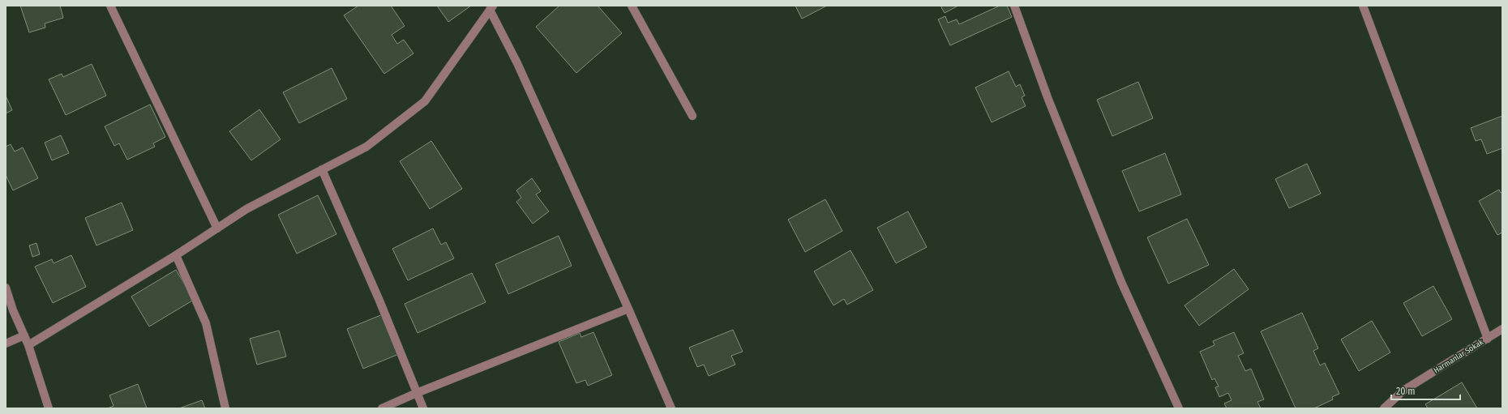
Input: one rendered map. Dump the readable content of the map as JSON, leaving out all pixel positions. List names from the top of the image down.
{
  "streets": {
    "street": ["Harmanlar Sokak"]
  },
  "scale_bar": "20 m"
}
